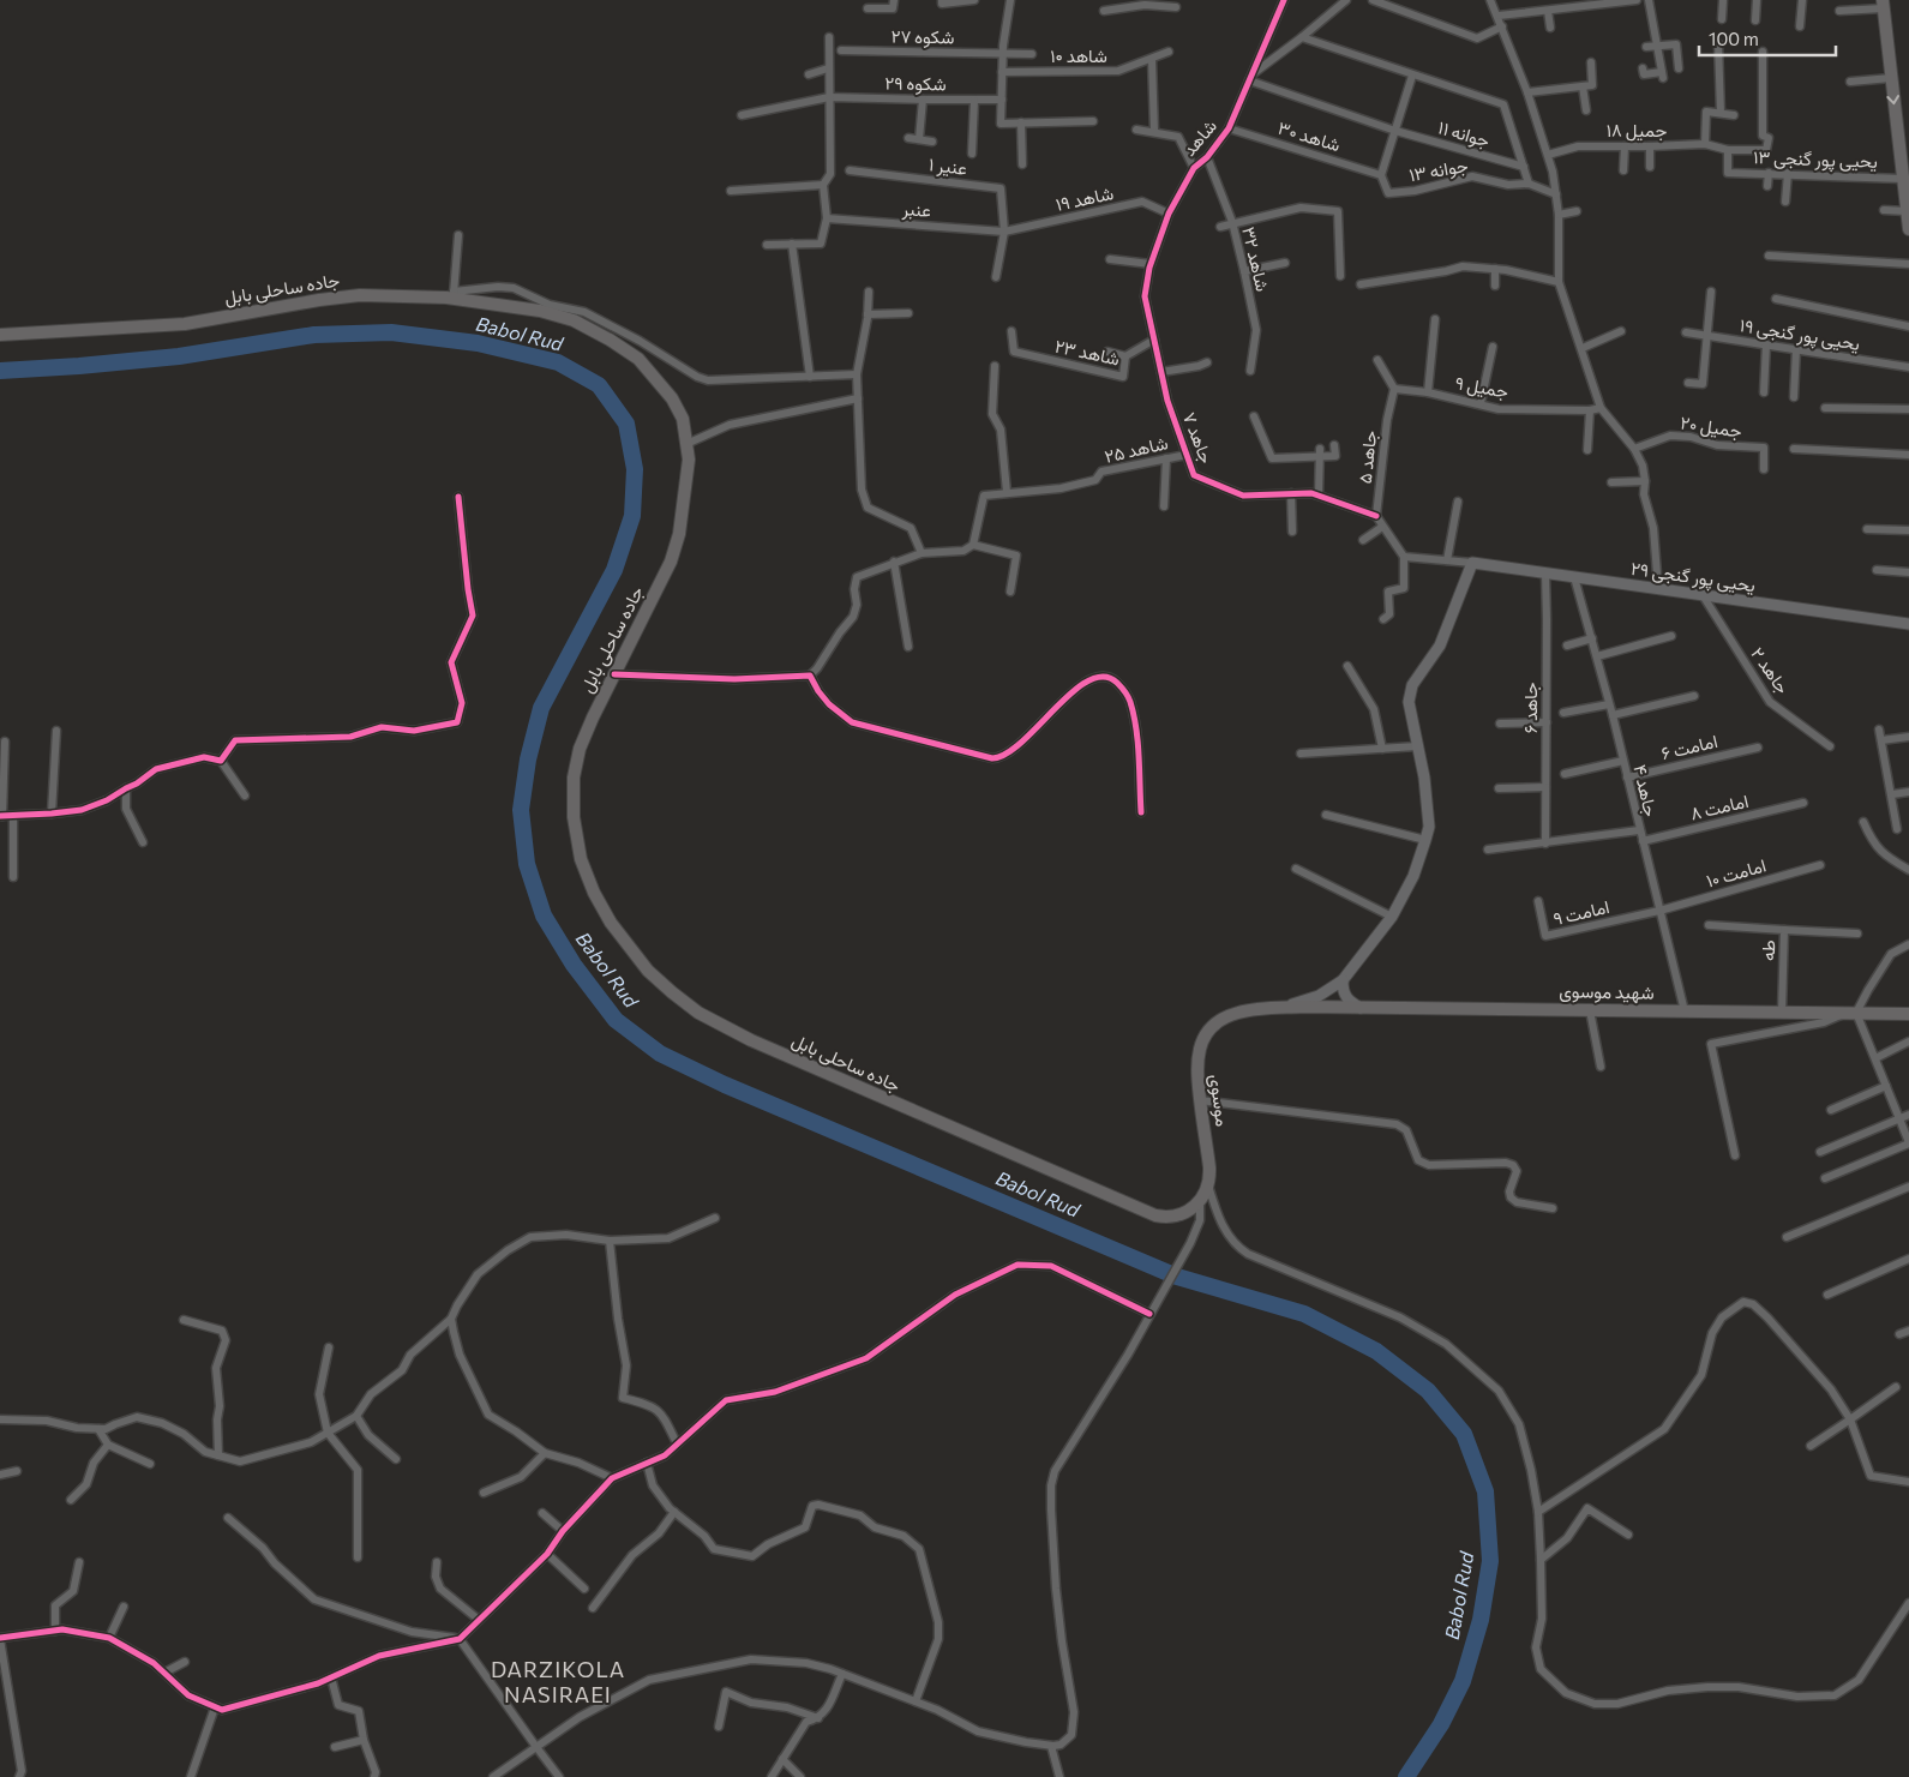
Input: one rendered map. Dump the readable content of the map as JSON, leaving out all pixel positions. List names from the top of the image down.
{
  "streets": {
    "main road": [
      "جاده ساحلی بابل",
      "یحیی پور گنجی ۲۹",
      "شهید موسوی",
      "موسوی"
    ],
    "street": [
      "شکوه ۲۷",
      "شاهد ۱۰",
      "شکوه ۲۹",
      "جمیل ۱۸",
      "جوانه ۱۱",
      "شاهد ۳۰",
      "شاهد",
      "یحیی پور گنجی ۱۳",
      "عنیر ۱",
      "جوانه ۱۳",
      "شاهد ۱۹",
      "عنبر",
      "شاهد ۳۲",
      "یحیی پور گنجی ۱۹",
      "شاهد ۲۳",
      "جمیل ۹",
      "جمیل ۲۰",
      "جاهد ۷",
      "شاهد ۲۵",
      "جاهد ۵",
      "جاهد ۲",
      "جاهد ۶",
      "امامت ۶",
      "جاهد ۴",
      "امامت ۸",
      "امامت ۱۰",
      "امامت ۹",
      "طه"
    ]
  },
  "crossings": [
    ["جمیل ۱۸", "یحیی پور گنجی ۱۳"],
    ["جوانه ۱۱", "شاهد"],
    ["شاهد ۳۰", "شاهد"],
    ["شاهد ۳۰", "جوانه ۱۳"],
    ["شاهد", "شاهد ۱۹"],
    ["شاهد", "شاهد ۳۲"],
    ["شاهد", "جاهد ۷"],
    ["عنیر ۱", "شاهد ۱۹"],
    ["عنیر ۱", "عنبر"],
    ["شاهد ۱۹", "عنبر"],
    ["جاده ساحلی بابل", "موسوی"],
    ["شاهد ۲۳", "جاهد ۷"],
    ["جمیل ۹", "جاهد ۵"],
    ["جاهد ۷", "شاهد ۲۵"],
    ["جاهد ۷", "جاهد ۵"],
    ["یحیی پور گنجی ۲۹", "جاهد ۲"],
    ["یحیی پور گنجی ۲۹", "جاهد ۶"],
    ["یحیی پور گنجی ۲۹", "جاهد ۴"],
    ["امامت ۶", "جاهد ۴"],
    ["جاهد ۴", "امامت ۸"],
    ["جاهد ۴", "امامت ۱۰"],
    ["جاهد ۴", "امامت ۹"],
    ["جاهد ۴", "شهید موسوی"],
    ["امامت ۱۰", "امامت ۹"],
    ["طه", "شهید موسوی"],
    ["شهید موسوی", "موسوی"]
  ],
  "districts": ["DARZIKOLA NASIRAEI"],
  "water": ["Babol Rud"],
  "scale_bar": "100 m"
}
